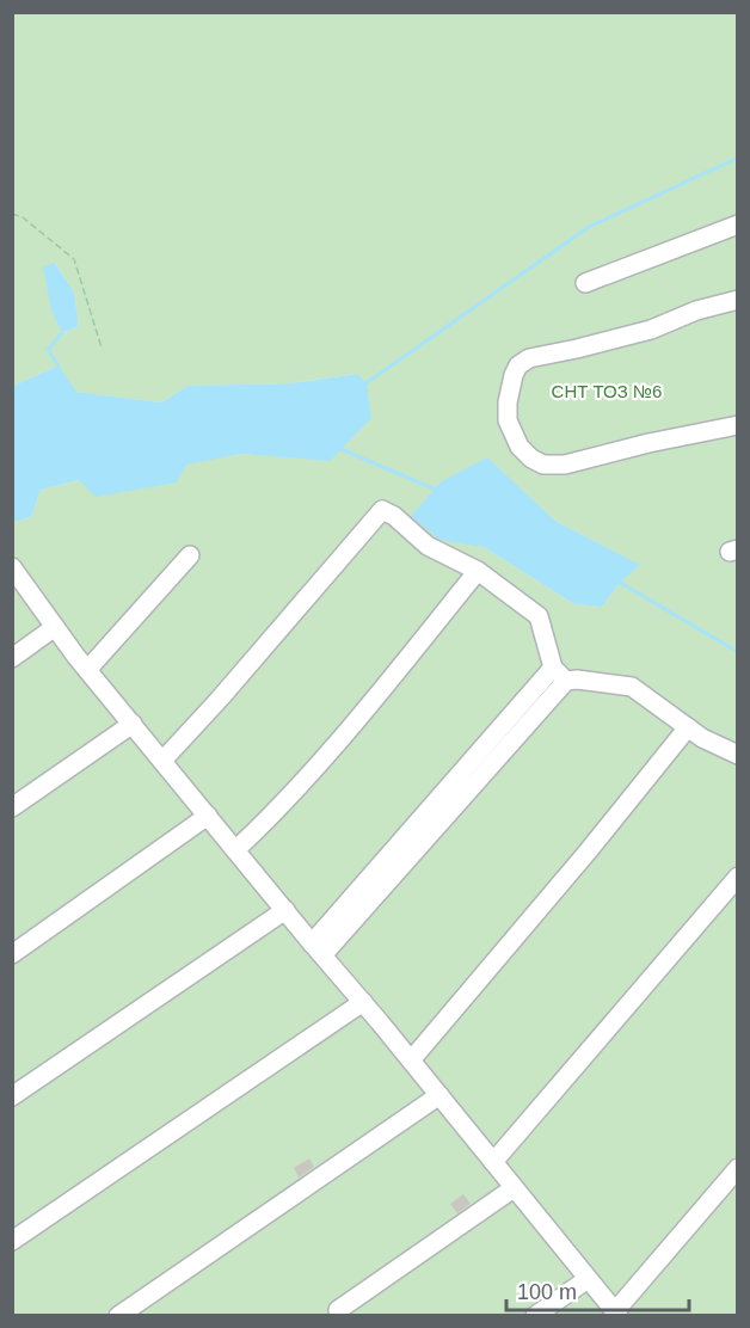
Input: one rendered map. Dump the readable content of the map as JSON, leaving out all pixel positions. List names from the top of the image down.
{
  "parks": ["СНТ ТОЗ №6"],
  "scale_bar": "100 m"
}
